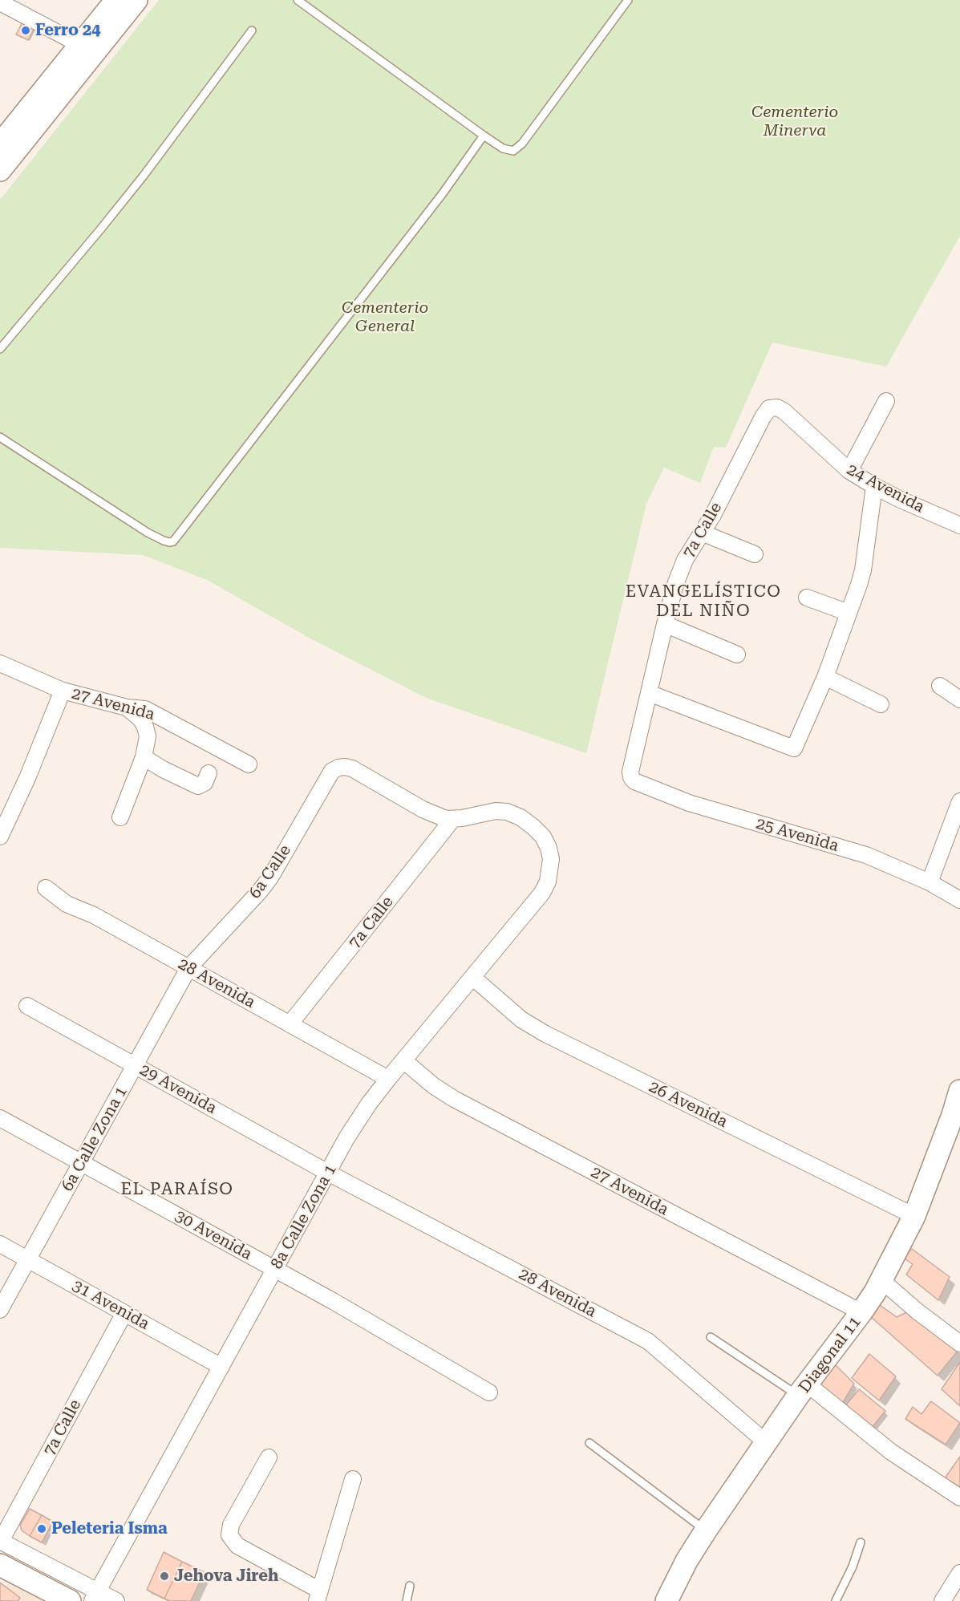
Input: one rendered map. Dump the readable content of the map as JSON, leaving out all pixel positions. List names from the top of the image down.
{
  "streets": {
    "street": [
      "24 Avenida",
      "7a Calle",
      "27 Avenida",
      "25 Avenida",
      "6a Calle",
      "28 Avenida",
      "29 Avenida",
      "26 Avenida",
      "6a Calle Zona 1",
      "8a Calle Zona 1",
      "30 Avenida",
      "31 Avenida",
      "Diagonal 11"
    ]
  },
  "crossings": [
    ["24 Avenida", "7a Calle"],
    ["7a Calle", "25 Avenida"],
    ["7a Calle", "6a Calle"],
    ["7a Calle", "28 Avenida"],
    ["7a Calle", "8a Calle Zona 1"],
    ["7a Calle", "31 Avenida"],
    ["27 Avenida", "8a Calle Zona 1"],
    ["27 Avenida", "Diagonal 11"],
    ["6a Calle", "28 Avenida"],
    ["6a Calle", "6a Calle Zona 1"],
    ["6a Calle", "8a Calle Zona 1"],
    ["28 Avenida", "29 Avenida"],
    ["28 Avenida", "6a Calle Zona 1"],
    ["28 Avenida", "8a Calle Zona 1"],
    ["28 Avenida", "Diagonal 11"],
    ["29 Avenida", "6a Calle Zona 1"],
    ["29 Avenida", "8a Calle Zona 1"],
    ["26 Avenida", "8a Calle Zona 1"],
    ["26 Avenida", "Diagonal 11"],
    ["6a Calle Zona 1", "30 Avenida"],
    ["6a Calle Zona 1", "31 Avenida"],
    ["8a Calle Zona 1", "30 Avenida"],
    ["8a Calle Zona 1", "31 Avenida"]
  ],
  "districts": ["EVANGELÍSTICO DEL NIÑO", "EL PARAÍSO"],
  "parks": ["Cementerio Minerva", "Cementerio General"],
  "places": ["Ferro 24", "Peleteria Isma", "Jehova Jireh"]
}
